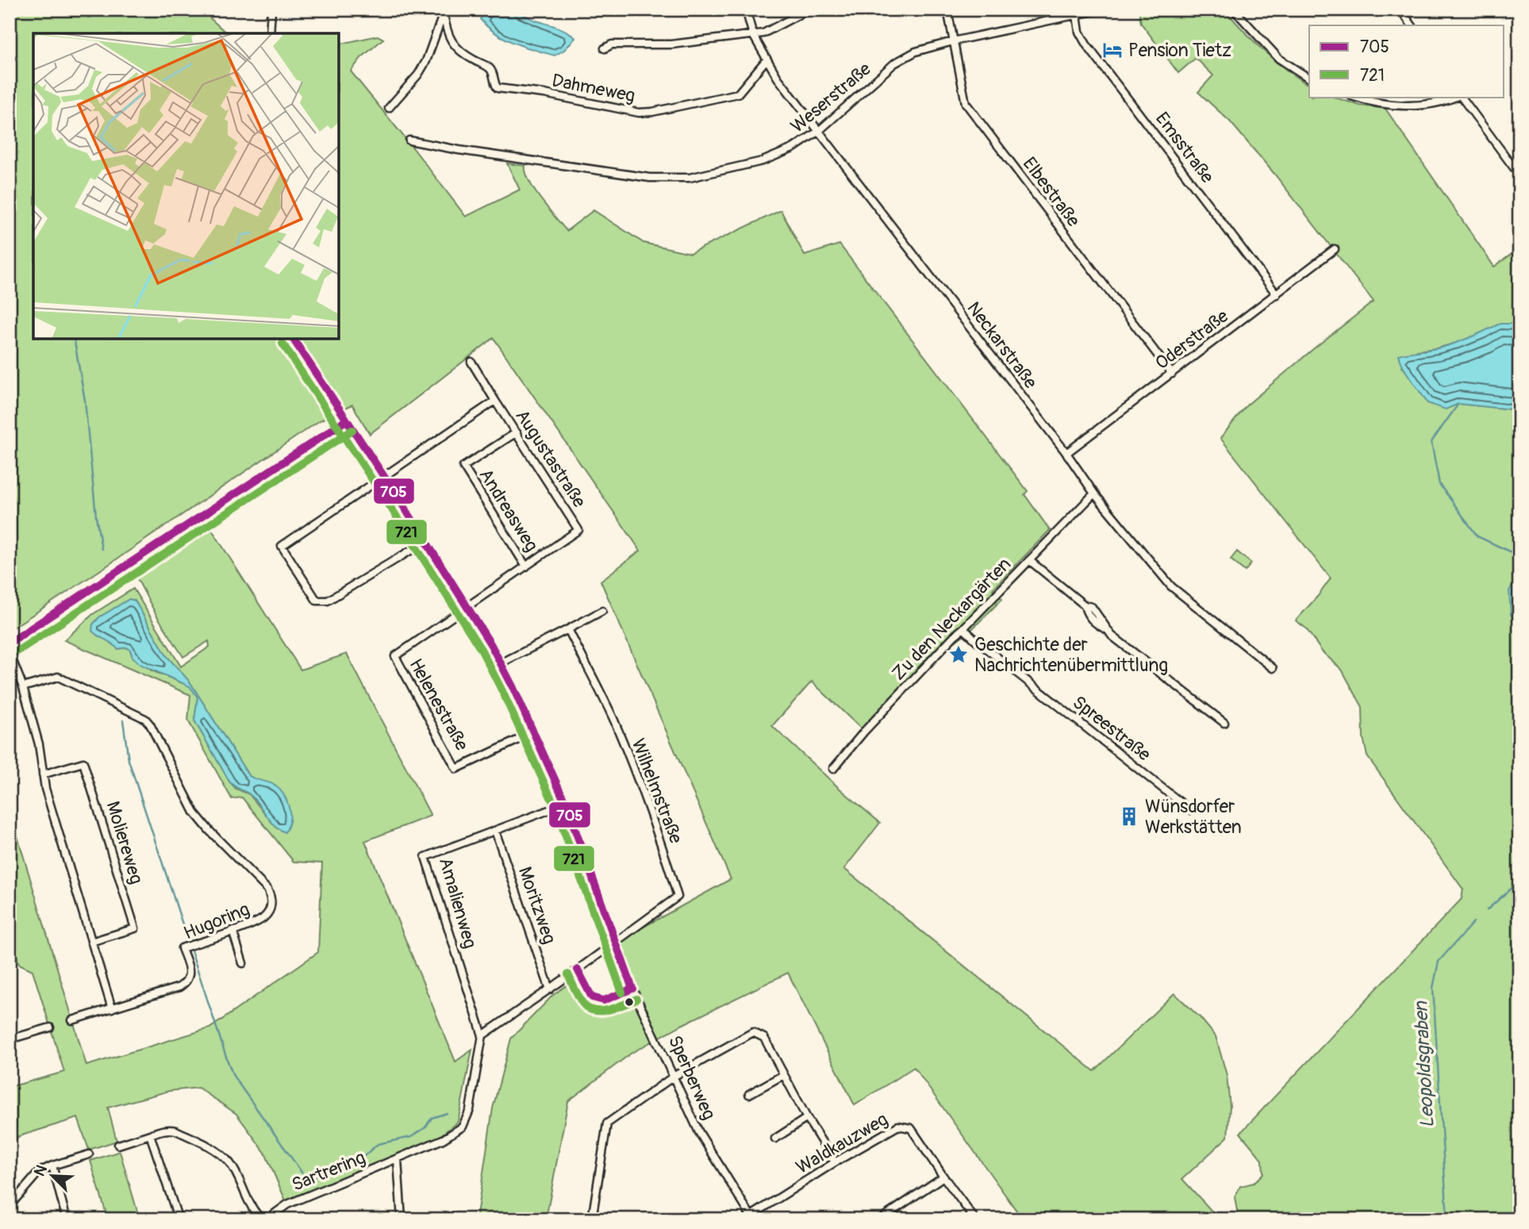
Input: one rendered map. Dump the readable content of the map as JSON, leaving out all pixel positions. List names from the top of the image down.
{
  "streets": {
    "street": [
      "Dahmeweg",
      "Weserstraße",
      "Emsstraße",
      "Elbestraße",
      "Oderstraße",
      "Neckarstraße",
      "Augustastraße",
      "Andreasweg",
      "Zu den Neckargärten",
      "Helenestraße",
      "Spreestraße",
      "Wilhelmstraße",
      "Moliereweg",
      "Amalienweg",
      "Moritzweg",
      "Hugoring",
      "Sperberweg",
      "Waldkauzweg",
      "Sartrering"
    ]
  },
  "crossings": [
    ["Dahmeweg", "Neckarstraße"],
    ["Weserstraße", "Emsstraße"],
    ["Weserstraße", "Elbestraße"],
    ["Weserstraße", "Neckarstraße"],
    ["Emsstraße", "Oderstraße"],
    ["Elbestraße", "Oderstraße"],
    ["Oderstraße", "Neckarstraße"],
    ["Neckarstraße", "Zu den Neckargärten"],
    ["Augustastraße", "Andreasweg"],
    ["Augustastraße", "Helenestraße"],
    ["Augustastraße", "Sperberweg"],
    ["Zu den Neckargärten", "Spreestraße"],
    ["Helenestraße", "Sperberweg"],
    ["Wilhelmstraße", "Sperberweg"],
    ["Amalienweg", "Moritzweg"],
    ["Amalienweg", "Sperberweg"],
    ["Amalienweg", "Sartrering"],
    ["Sperberweg", "Waldkauzweg"]
  ],
  "water": ["Leopoldsgraben"],
  "places": {
    "hotel": ["Pension Tietz"],
    "place": ["Geschichte der Nachrichtenübermittlung"],
    "building": ["Wünsdorfer Werkstätten"]
  },
  "lines": ["transit line 705", "transit line 721"],
  "legend": ["705", "721"],
  "north": "top left"
}
